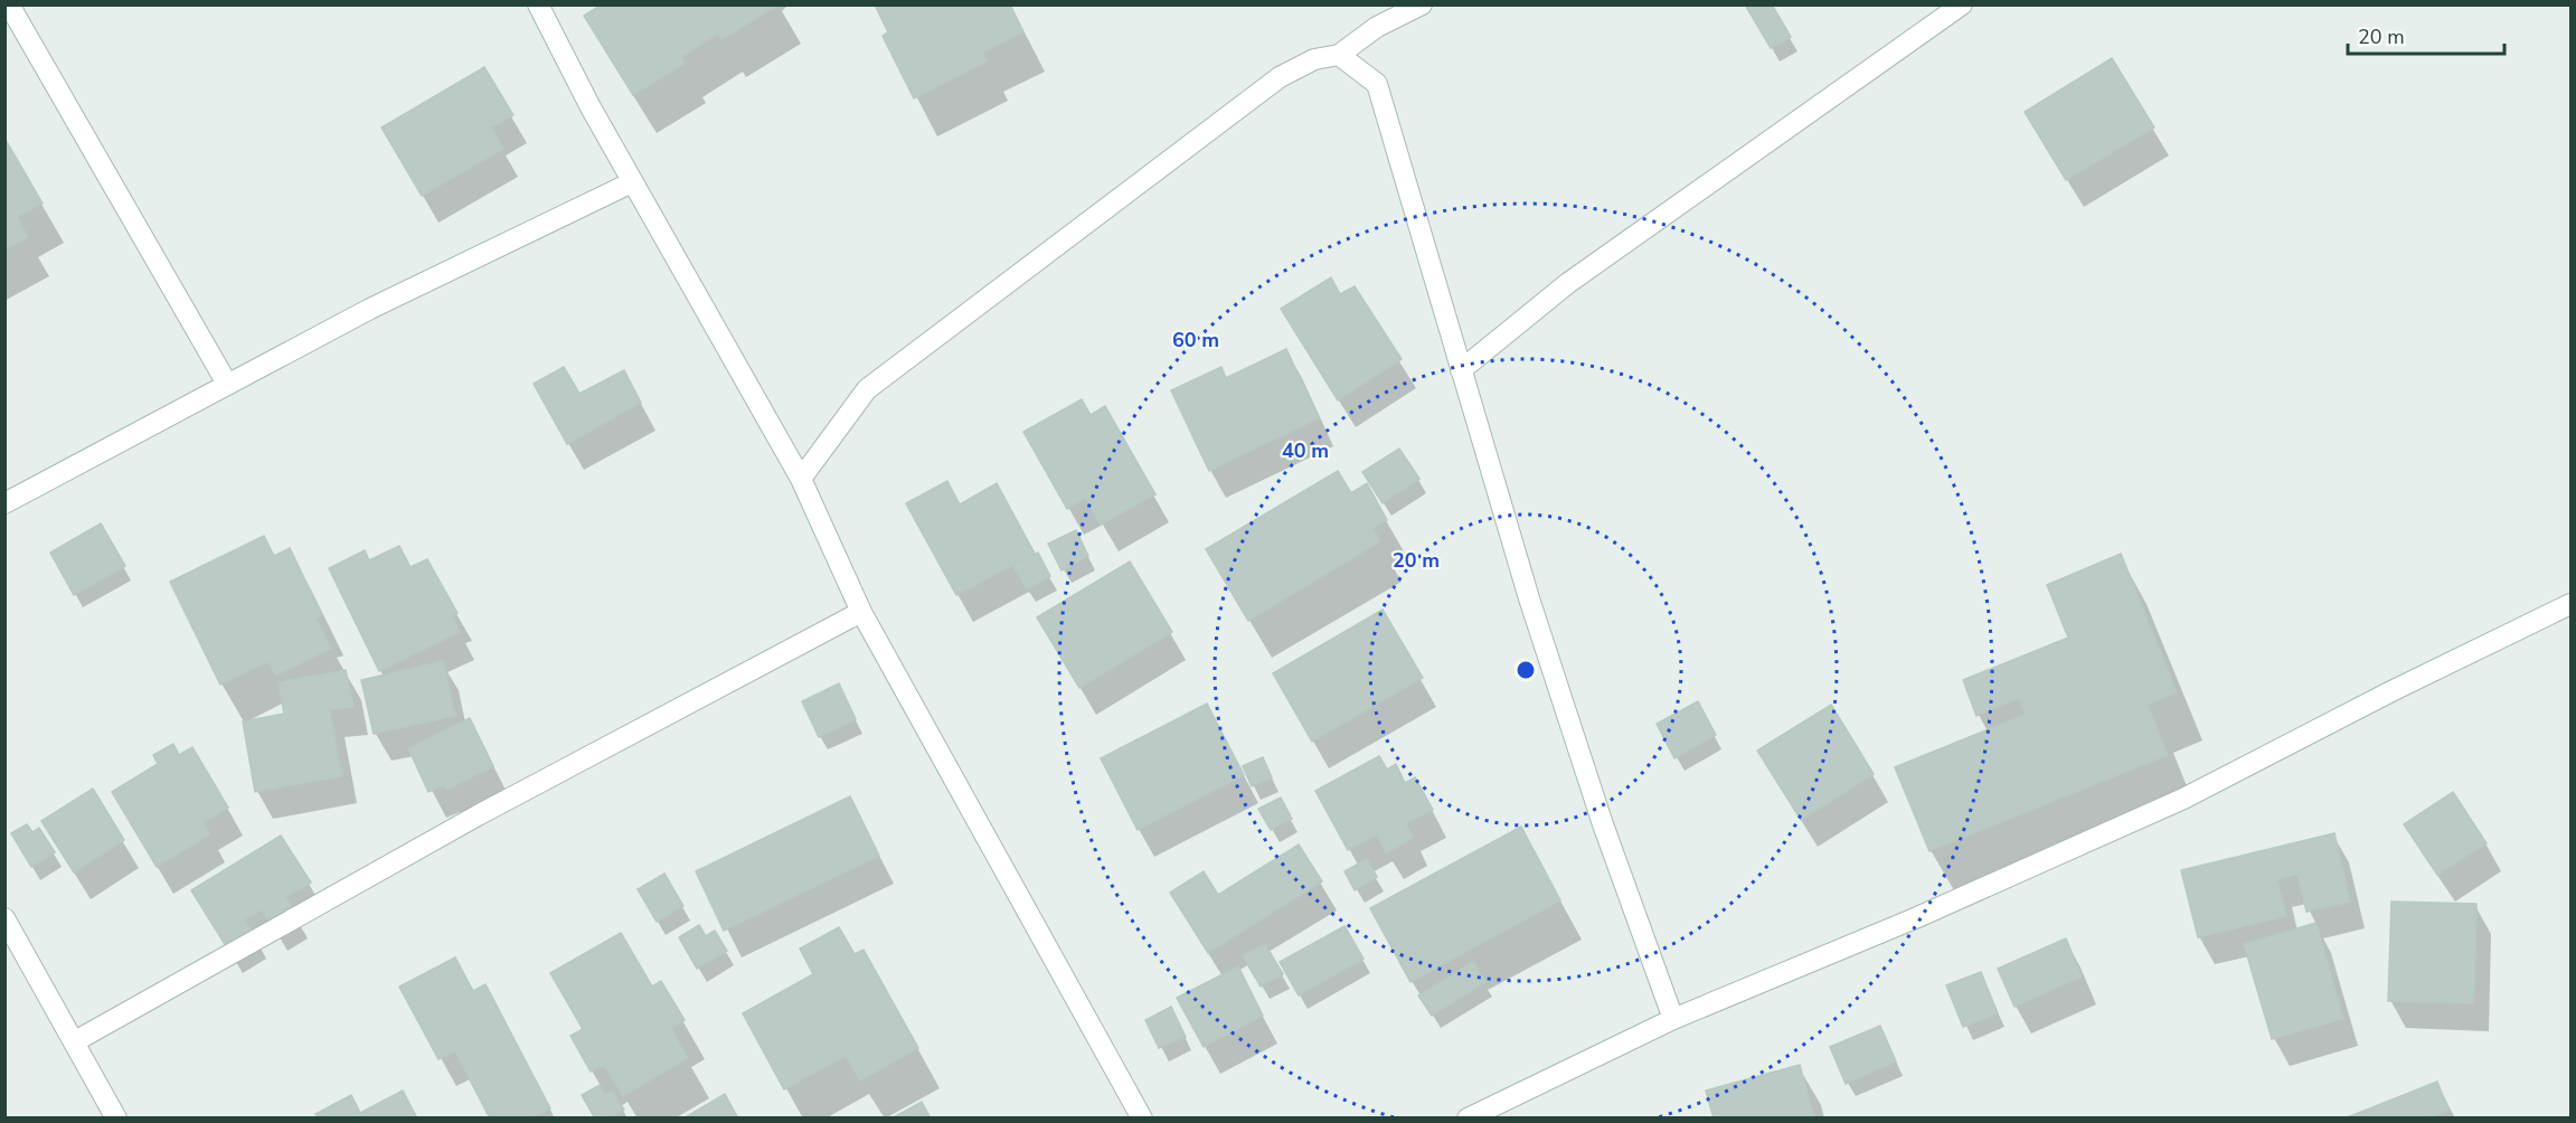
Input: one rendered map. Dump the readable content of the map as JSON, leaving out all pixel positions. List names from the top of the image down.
{
  "scale_bar": "20 m",
  "rings": ["60 m", "40 m", "20 m"]
}
